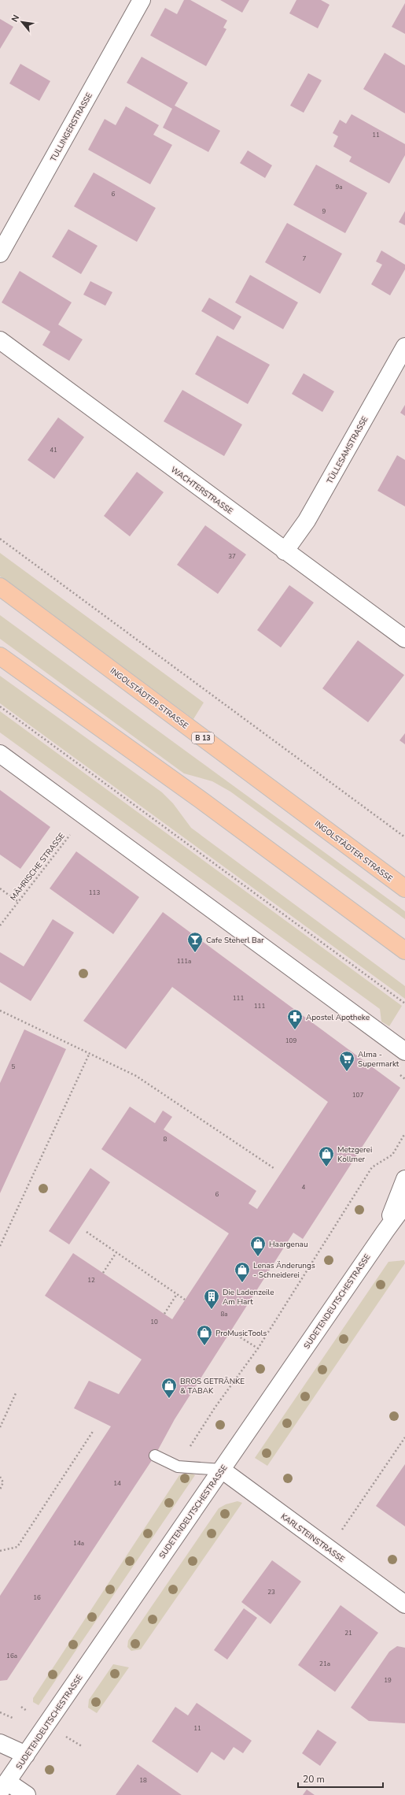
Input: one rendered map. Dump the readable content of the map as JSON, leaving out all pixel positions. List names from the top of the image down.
{
  "streets": {
    "main road": ["INGOLSTÄDTER STRASSE", "B 13"],
    "street": [
      "TULLINGERSTRASSE",
      "TÜLLESAMSTRASSE",
      "WACHTERSTRASSE",
      "SUDETENDEUTSCHESTRASSE",
      "KARLSTEINSTRASSE"
    ],
    "path": ["MÄHRISCHE STRASSE"]
  },
  "crossings": [
    ["TÜLLESAMSTRASSE", "WACHTERSTRASSE"],
    ["SUDETENDEUTSCHESTRASSE", "KARLSTEINSTRASSE"]
  ],
  "places": {
    "bar": ["Cafe Steherl Bar"],
    "pharmacy": ["Apostel Apotheke"],
    "supermarket": ["Alma - Supermarkt"],
    "shop": [
      "Metzgerei Kollmer",
      "Haargenau",
      "Lenas Änderungs - Schneiderei",
      "ProMusicTools",
      "BROS GETRÄNKE & TABAK"
    ],
    "building": ["Die Ladenzeile Am Hart"]
  },
  "house_numbers": [
    "11",
    "9a",
    "6",
    "9",
    "7",
    "41",
    "37",
    "113",
    "111a",
    "111",
    "111",
    "109",
    "5",
    "107",
    "8",
    "4",
    "6",
    "12",
    "8a",
    "10",
    "14",
    "14a",
    "23",
    "16",
    "21",
    "16a",
    "21a",
    "19",
    "11",
    "18"
  ],
  "scale_bar": "20 m",
  "north": "top left"
}
